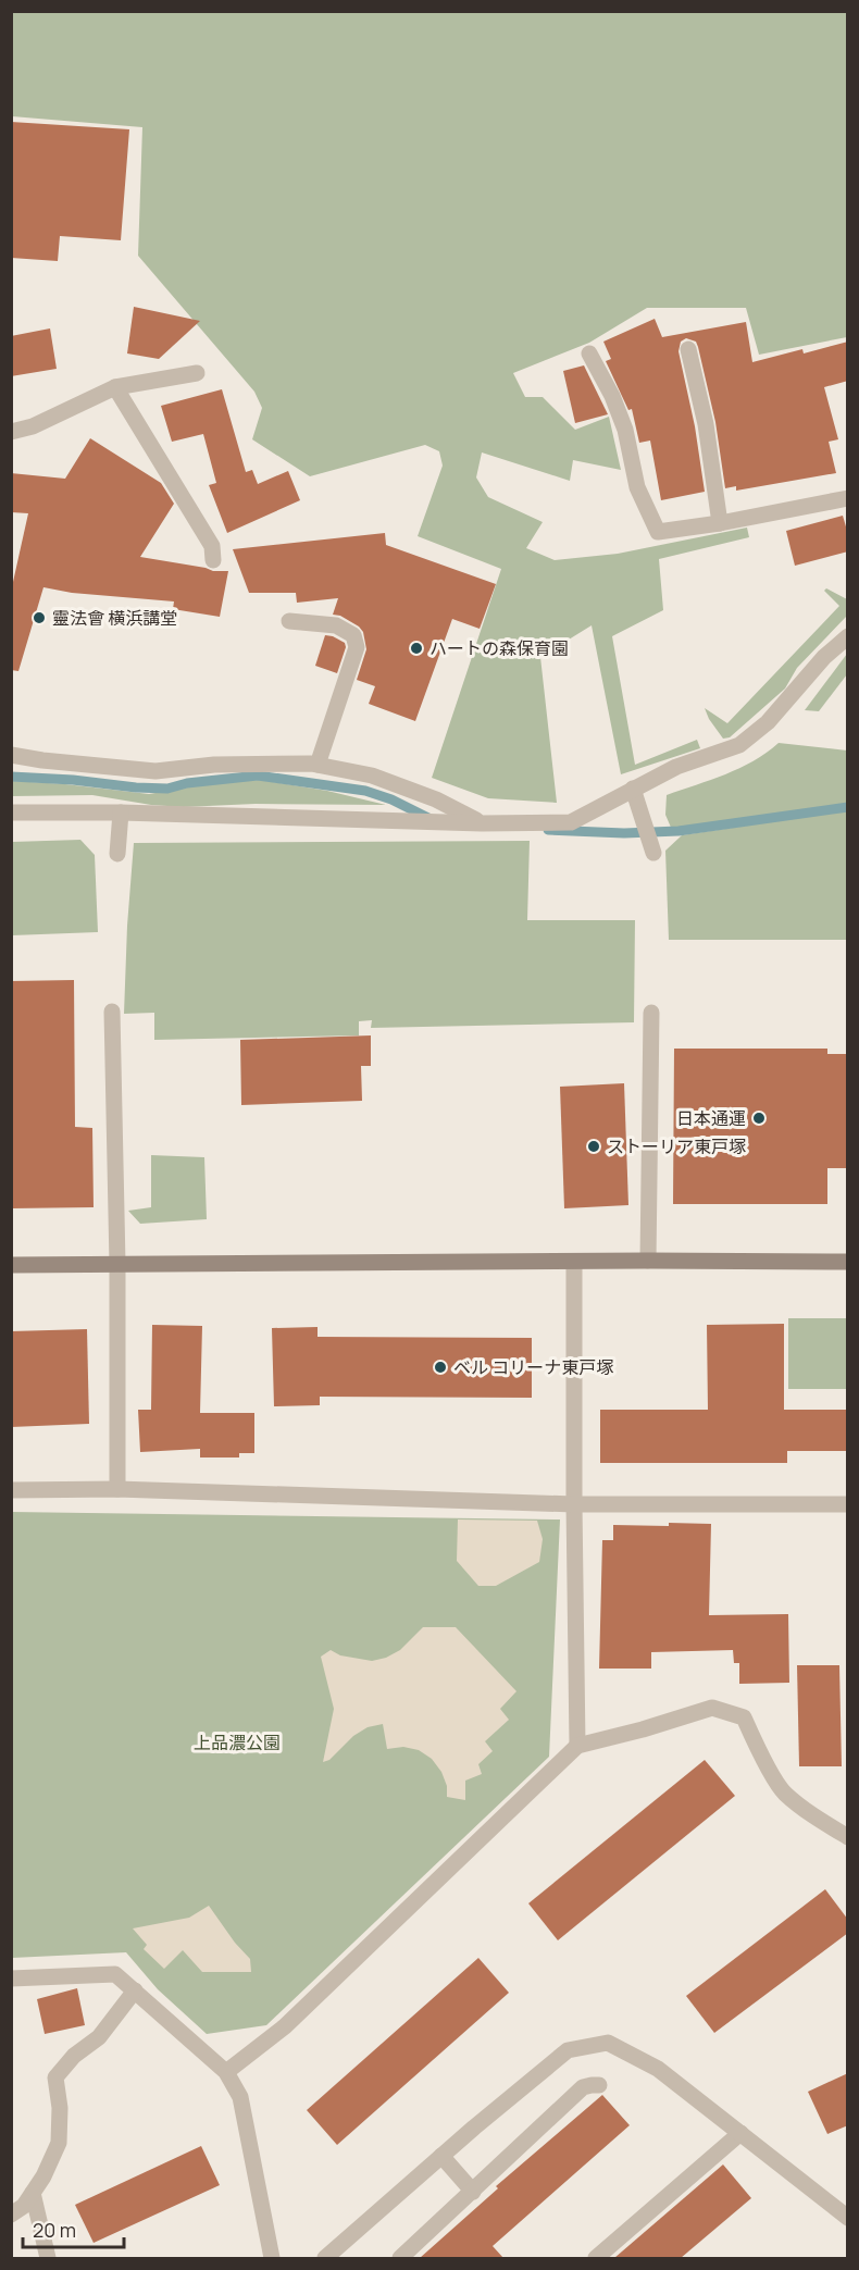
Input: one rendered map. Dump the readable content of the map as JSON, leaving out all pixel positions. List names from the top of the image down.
{
  "parks": ["上品濃公園"],
  "places": [
    "靈法會 横浜講堂",
    "ハートの森保育園",
    "日本通運",
    "ストーリア東戸塚",
    "ベル コリーナ東戸塚"
  ],
  "scale_bar": "20 m"
}
